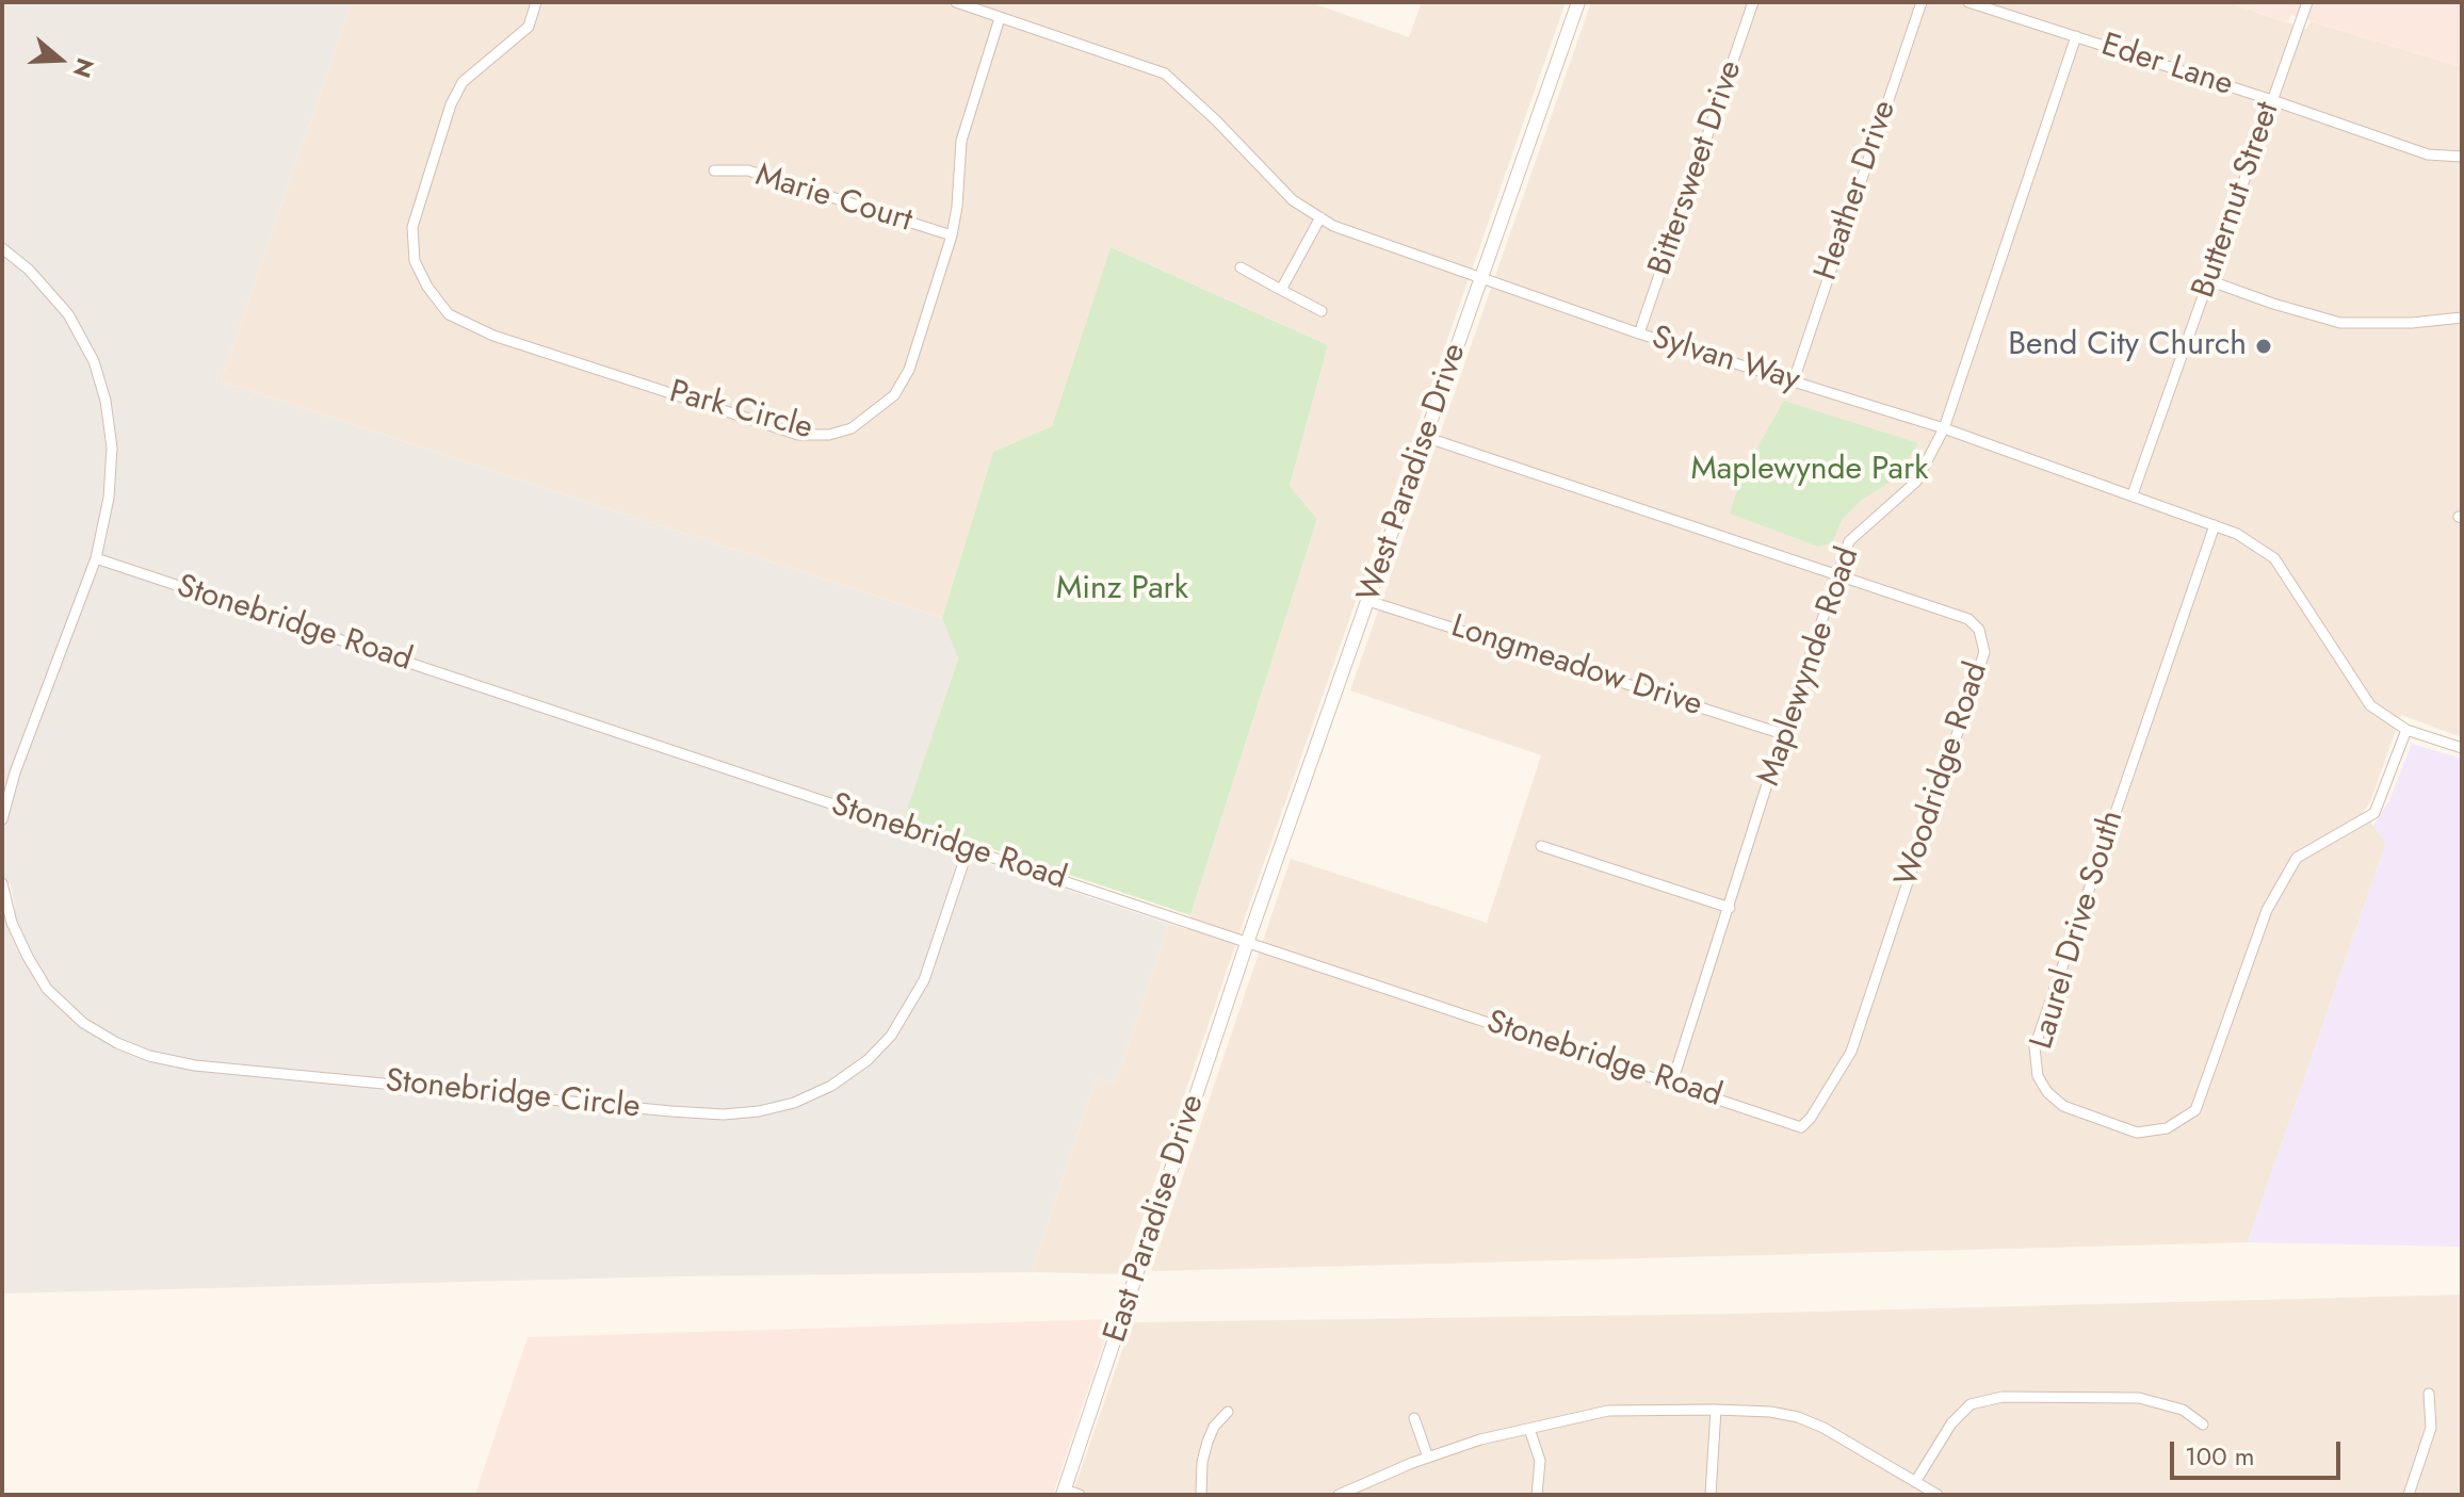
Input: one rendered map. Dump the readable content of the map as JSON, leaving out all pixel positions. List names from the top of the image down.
{
  "streets": {
    "street": [
      "Eder Lane",
      "Bittersweet Drive",
      "Heather Drive",
      "Marie Court",
      "Butternut Street",
      "Sylvan Way",
      "Park Circle",
      "West Paradise Drive",
      "Stonebridge Road",
      "Longmeadow Drive",
      "Maplewynde Road",
      "Woodridge Road",
      "Laurel Drive South",
      "Stonebridge Circle",
      "East Paradise Drive"
    ]
  },
  "crossings": [
    ["Eder Lane", "Butternut Street"],
    ["Eder Lane", "Maplewynde Road"],
    ["Bittersweet Drive", "Sylvan Way"],
    ["Heather Drive", "Sylvan Way"],
    ["Marie Court", "Park Circle"],
    ["Butternut Street", "Sylvan Way"],
    ["Sylvan Way", "Park Circle"],
    ["Sylvan Way", "West Paradise Drive"],
    ["Sylvan Way", "Maplewynde Road"],
    ["Sylvan Way", "Laurel Drive South"],
    ["West Paradise Drive", "Stonebridge Road"],
    ["West Paradise Drive", "Longmeadow Drive"],
    ["West Paradise Drive", "Woodridge Road"],
    ["West Paradise Drive", "East Paradise Drive"],
    ["Stonebridge Road", "Maplewynde Road"],
    ["Stonebridge Road", "Woodridge Road"],
    ["Stonebridge Road", "Stonebridge Circle"],
    ["Stonebridge Road", "East Paradise Drive"],
    ["Longmeadow Drive", "Maplewynde Road"],
    ["Maplewynde Road", "Woodridge Road"]
  ],
  "parks": ["Maplewynde Park", "Minz Park"],
  "places": ["Bend City Church"],
  "scale_bar": "100 m",
  "north": "right"
}
